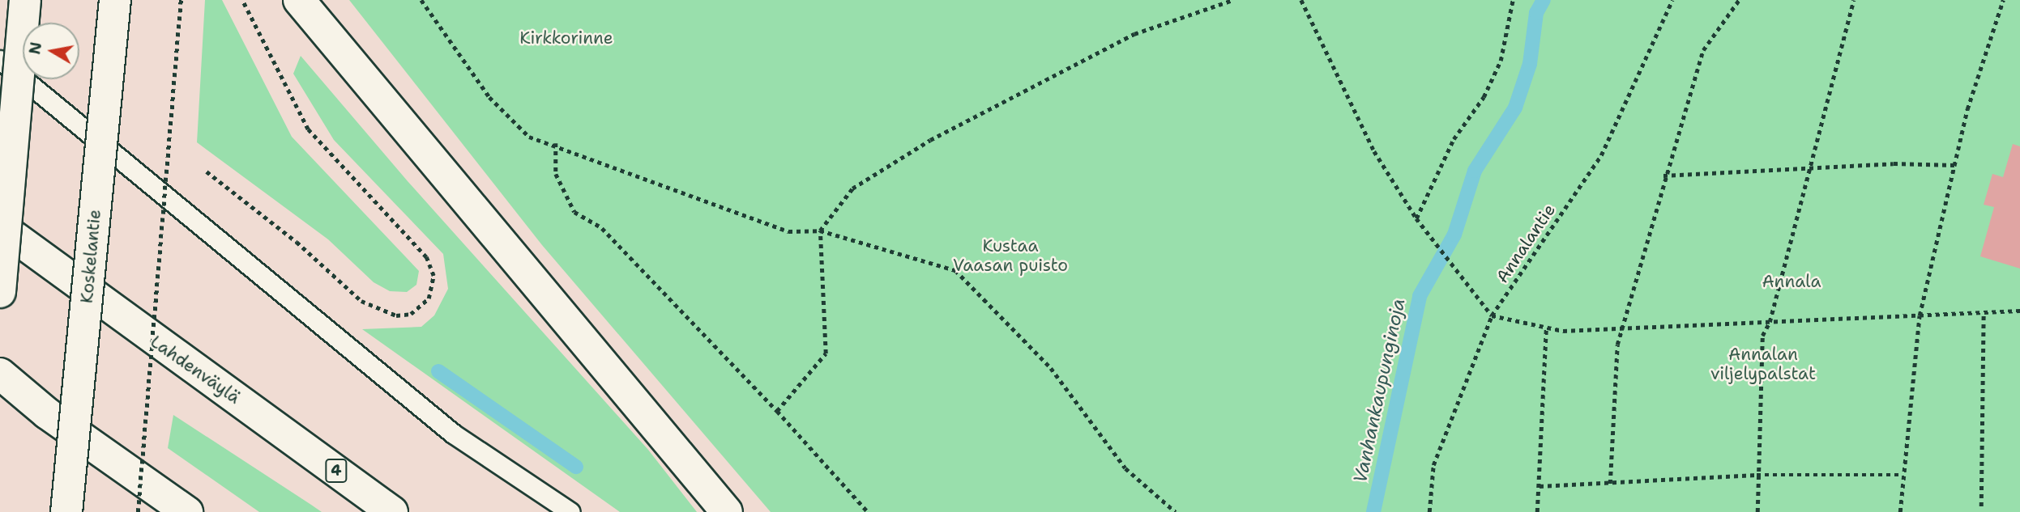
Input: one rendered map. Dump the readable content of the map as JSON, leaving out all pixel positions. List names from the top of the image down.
{
  "streets": {
    "main road": ["Koskelantie", "Lahdenväylä", "4"],
    "path": ["Annalantie"]
  },
  "water": ["Vanhankaupunginoja"],
  "parks": [
    "Kirkkorinne",
    "Kustaa Vaasan puisto",
    "Annala",
    "Annalan viljelypalstat"
  ],
  "north": "left"
}
